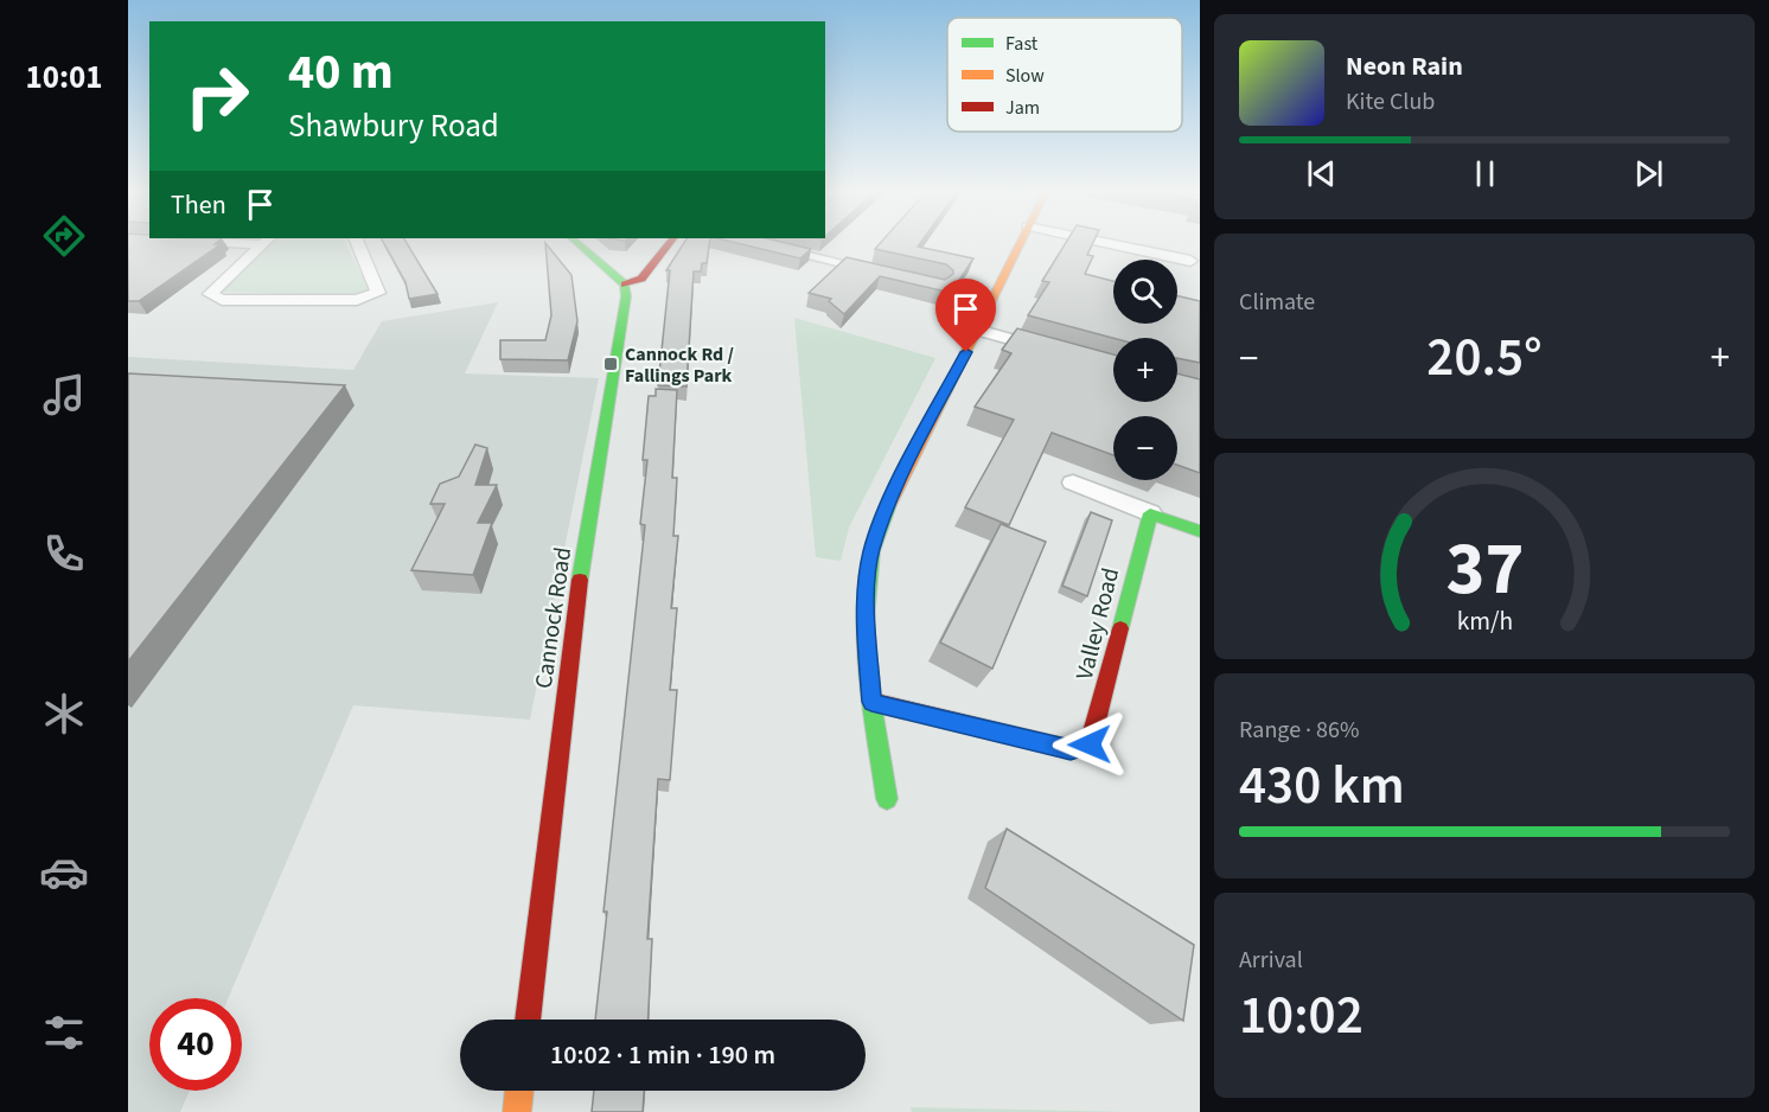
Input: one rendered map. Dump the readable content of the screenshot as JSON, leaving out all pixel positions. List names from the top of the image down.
{
  "streets": {
    "main road": ["Cannock Road", "Valley Road"]
  },
  "places": {
    "transit": ["Cannock Rd / Fallings Park"]
  },
  "legend": ["Fast", "Slow", "Jam"],
  "page": {
    "tabs": "10:01",
    "turn": ["40 m", "Shawbury Road"],
    "song": ["Neon Rain", "Kite Club"],
    "then": "Then",
    "tile": [
      "Climate",
      ["Range · 86%", "430 km"],
      ["Arrival", "10:02"]
    ],
    "map_buttons": ["+", "−"],
    "heat": ["−", "20.5°", "+"],
    "limit": "40",
    "trip": "10:02 · 1 min · 190 m",
    "gauge": ["37", "km/h"]
  }
}
